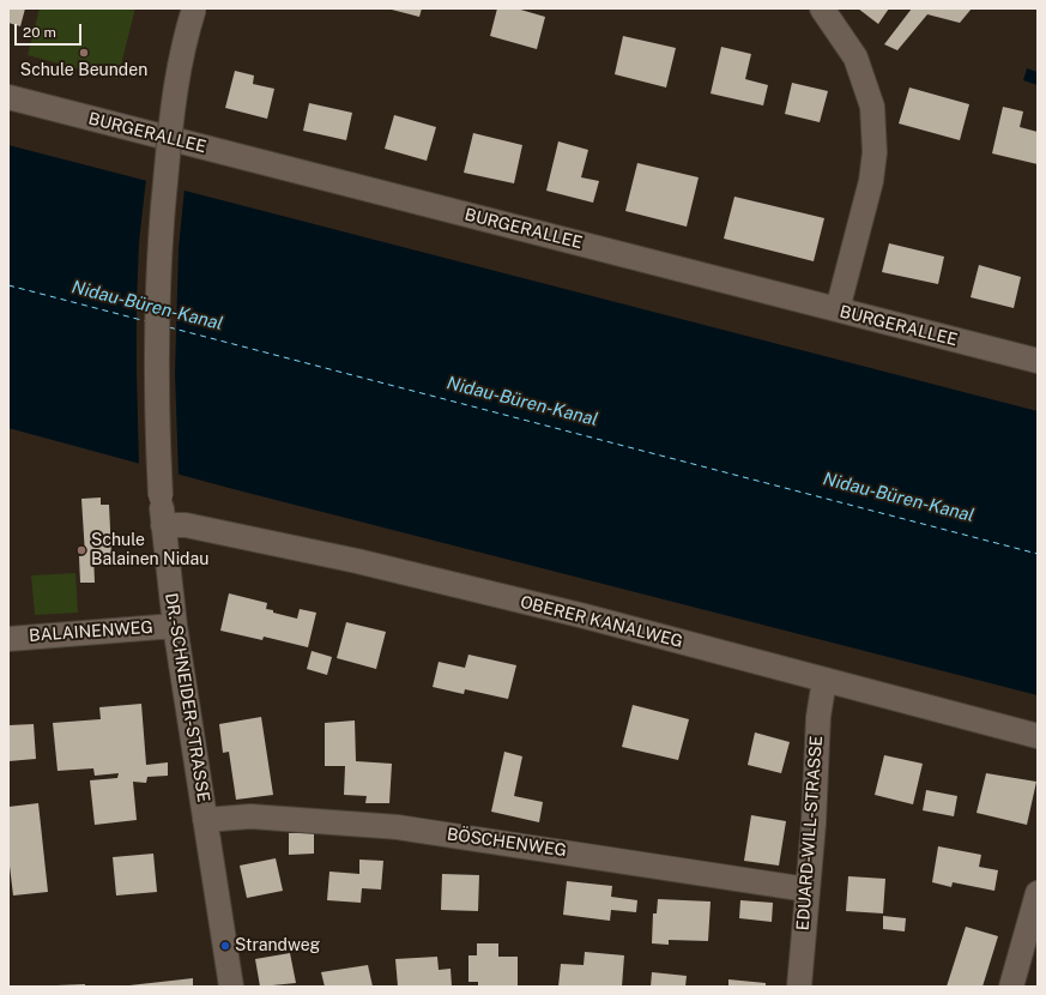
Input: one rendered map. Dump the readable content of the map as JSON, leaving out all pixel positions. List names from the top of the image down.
{
  "streets": {
    "street": [
      "BURGERALLEE",
      "OBERER KANALWEG",
      "BALAINENWEG",
      "DR.-SCHNEIDER-STRASSE",
      "EDUARD-WILL-STRASSE",
      "BÖSCHENWEG"
    ]
  },
  "crossings": [
    ["OBERER KANALWEG", "DR.-SCHNEIDER-STRASSE"],
    ["OBERER KANALWEG", "EDUARD-WILL-STRASSE"],
    ["BALAINENWEG", "DR.-SCHNEIDER-STRASSE"],
    ["DR.-SCHNEIDER-STRASSE", "BÖSCHENWEG"],
    ["EDUARD-WILL-STRASSE", "BÖSCHENWEG"]
  ],
  "water": ["Nidau-Büren-Kanal"],
  "places": ["Schule Beunden", "Schule Balainen Nidau", "Strandweg"],
  "scale_bar": "20 m"
}
